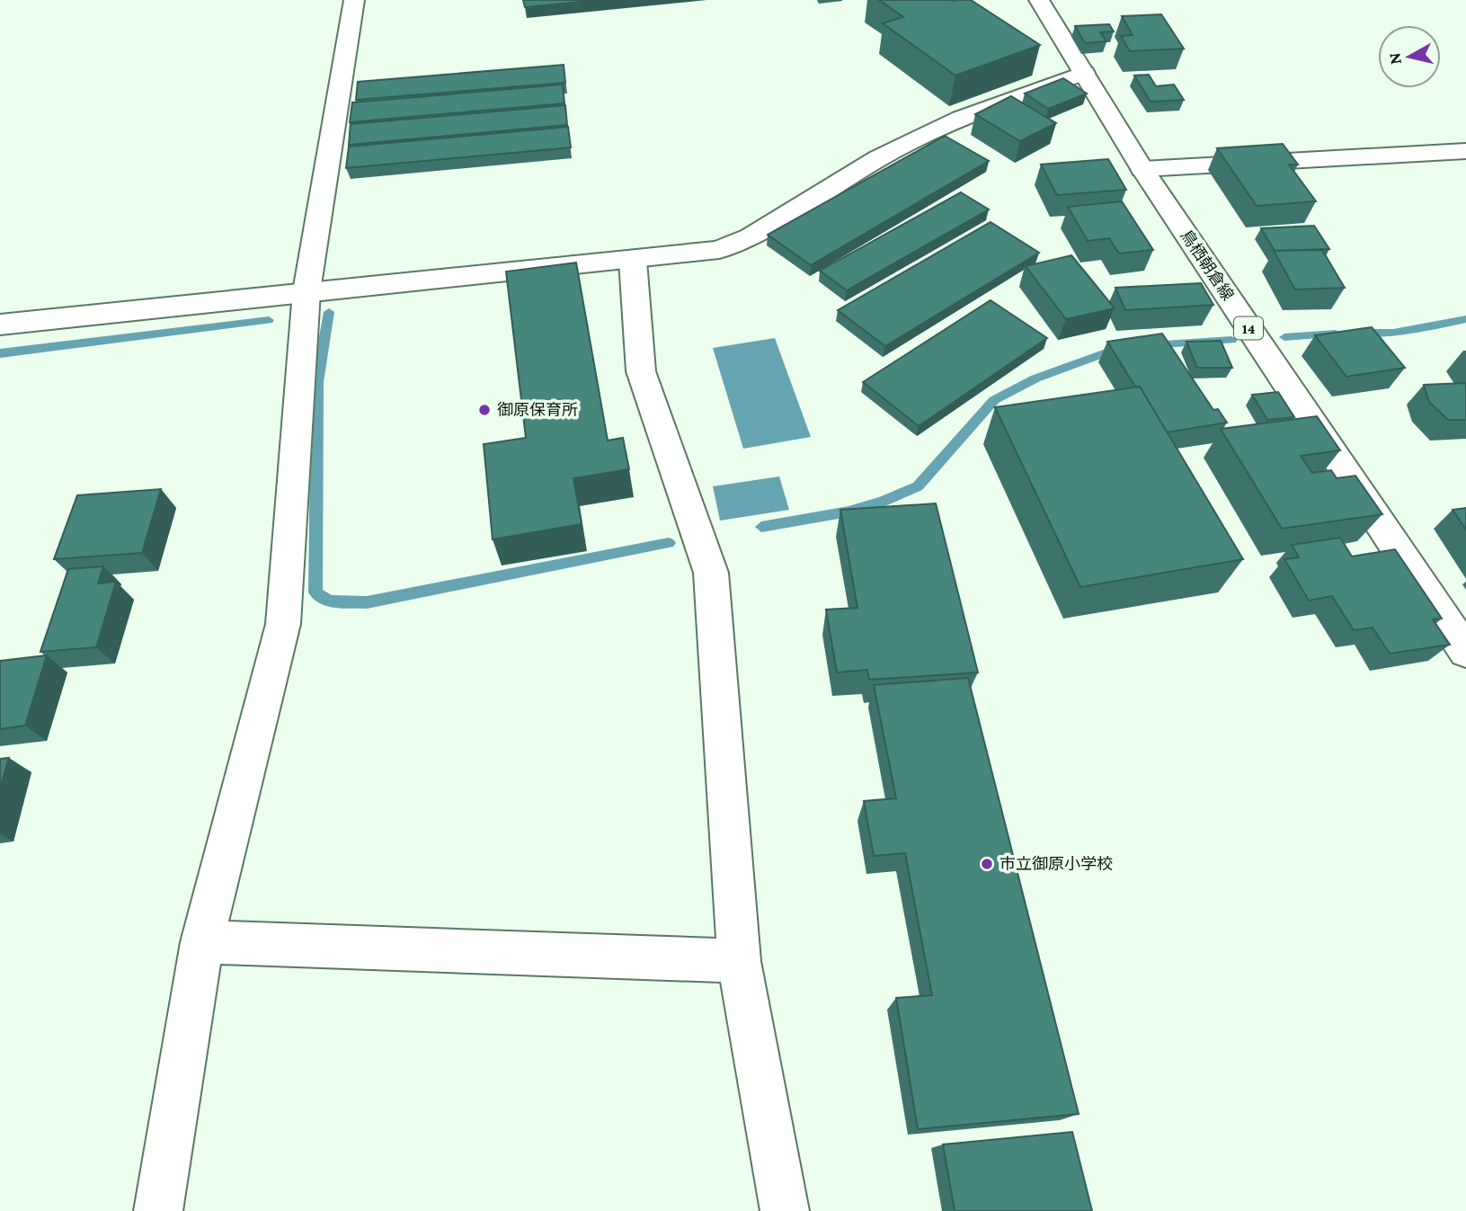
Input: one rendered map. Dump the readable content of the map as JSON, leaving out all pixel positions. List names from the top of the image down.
{
  "streets": {
    "street": ["鳥栖朝倉線", "14"]
  },
  "places": ["御原保育所", "市立御原小学校"],
  "north": "left"
}
